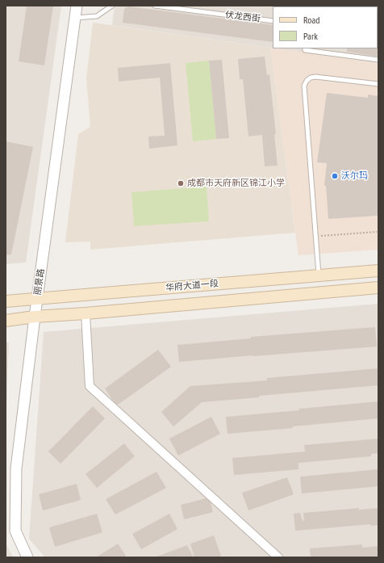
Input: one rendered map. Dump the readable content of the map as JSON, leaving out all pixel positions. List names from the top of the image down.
{
  "streets": {
    "main road": ["华府大道一段"],
    "street": ["丽景路"],
    "lane": ["伏龙西街"]
  },
  "crossings": [
    ["丽景路", "华府大道一段"]
  ],
  "places": ["沃尔玛", "成都市天府新区锦江小学"],
  "legend": ["Road", "Park"]
}
